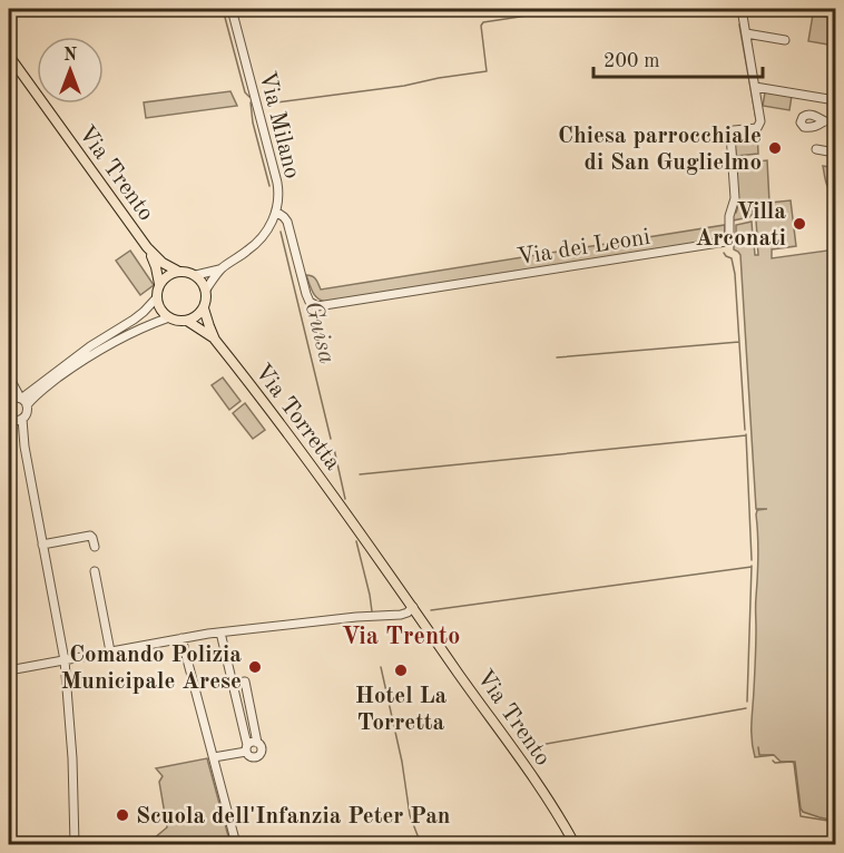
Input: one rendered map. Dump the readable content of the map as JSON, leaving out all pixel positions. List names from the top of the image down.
{
  "streets": {
    "main road": ["Via Trento", "Via Torretta"],
    "street": ["Via Milano", "Via dei Leoni"]
  },
  "crossings": [
    ["Via Milano", "Via dei Leoni"],
    ["Via Trento", "Via Torretta"]
  ],
  "districts": ["Via Trento"],
  "water": ["Guisa"],
  "places": [
    "Chiesa parrocchiale di San Guglielmo",
    "Villa Arconati",
    "Comando Polizia Municipale Arese",
    "Hotel La Torretta",
    "Scuola dell'Infanzia Peter Pan"
  ],
  "scale_bar": "200 m",
  "north": "top"
}
